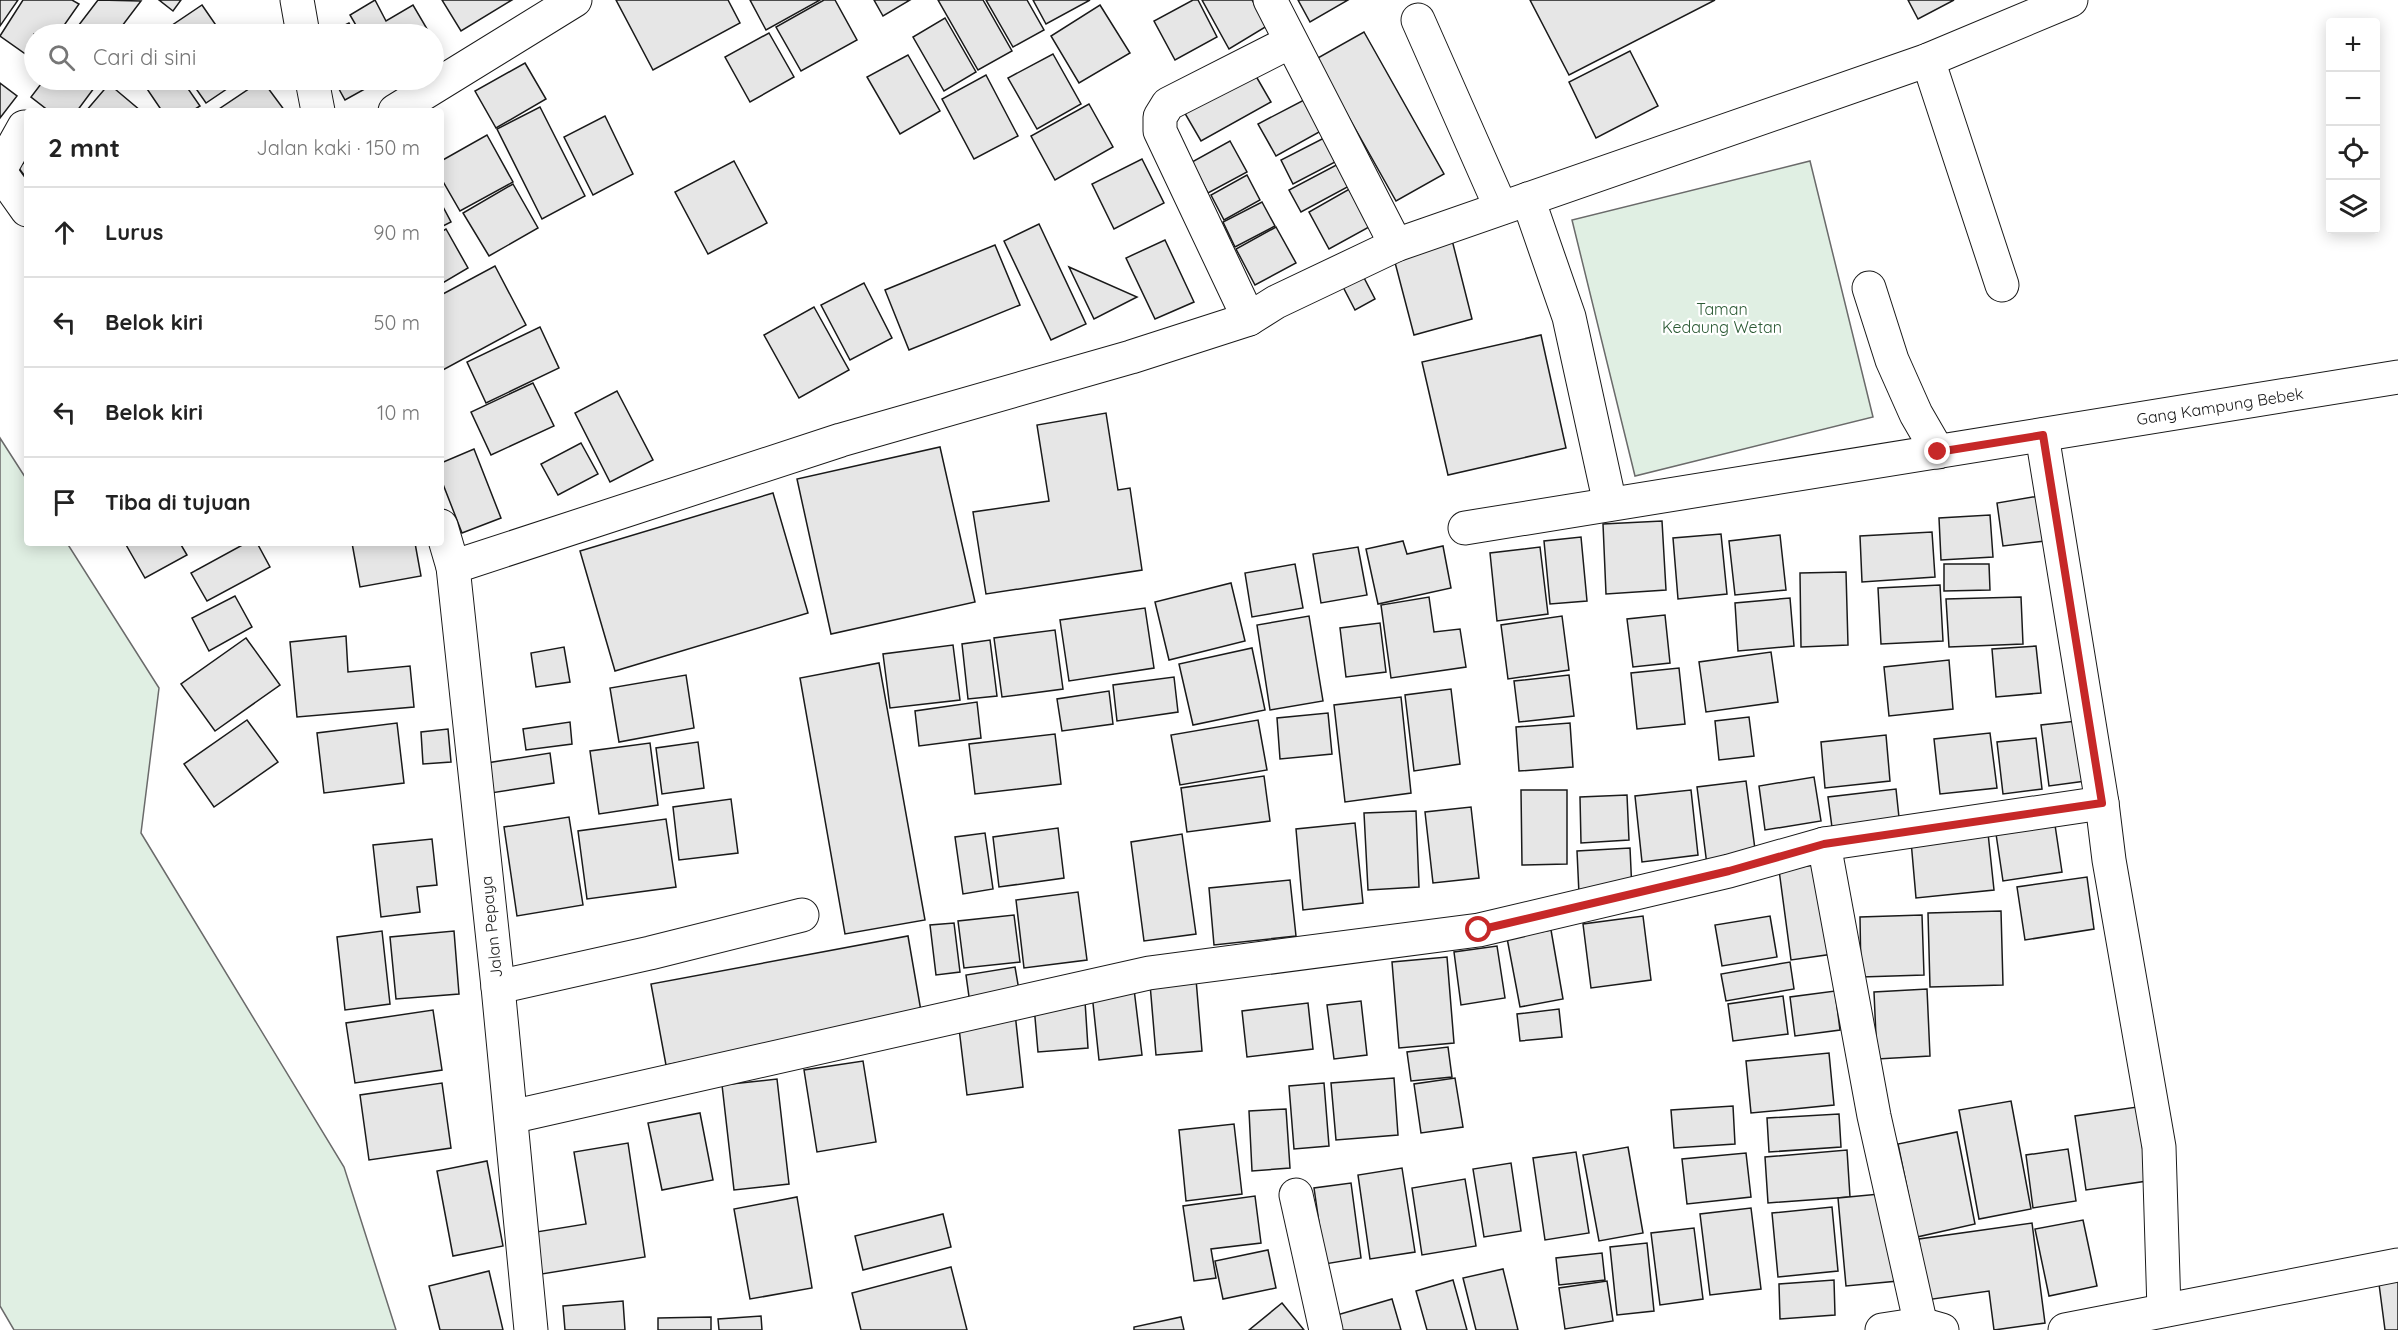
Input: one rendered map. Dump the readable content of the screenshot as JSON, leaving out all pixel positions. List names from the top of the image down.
{
  "streets": {
    "street": ["Gang Kampung Bebek", "Jalan Pepaya"]
  },
  "parks": ["Taman Kedaung Wetan"],
  "page": {
    "map_buttons": ["+", "−"],
    "search": "Cari di sini",
    "heading": ["2 mnt", "Jalan kaki · 150 m"],
    "list": [
      ["Lurus", "90 m"],
      ["Belok kiri", "50 m"],
      ["Belok kiri", "10 m"],
      "Tiba di tujuan"
    ]
  }
}
